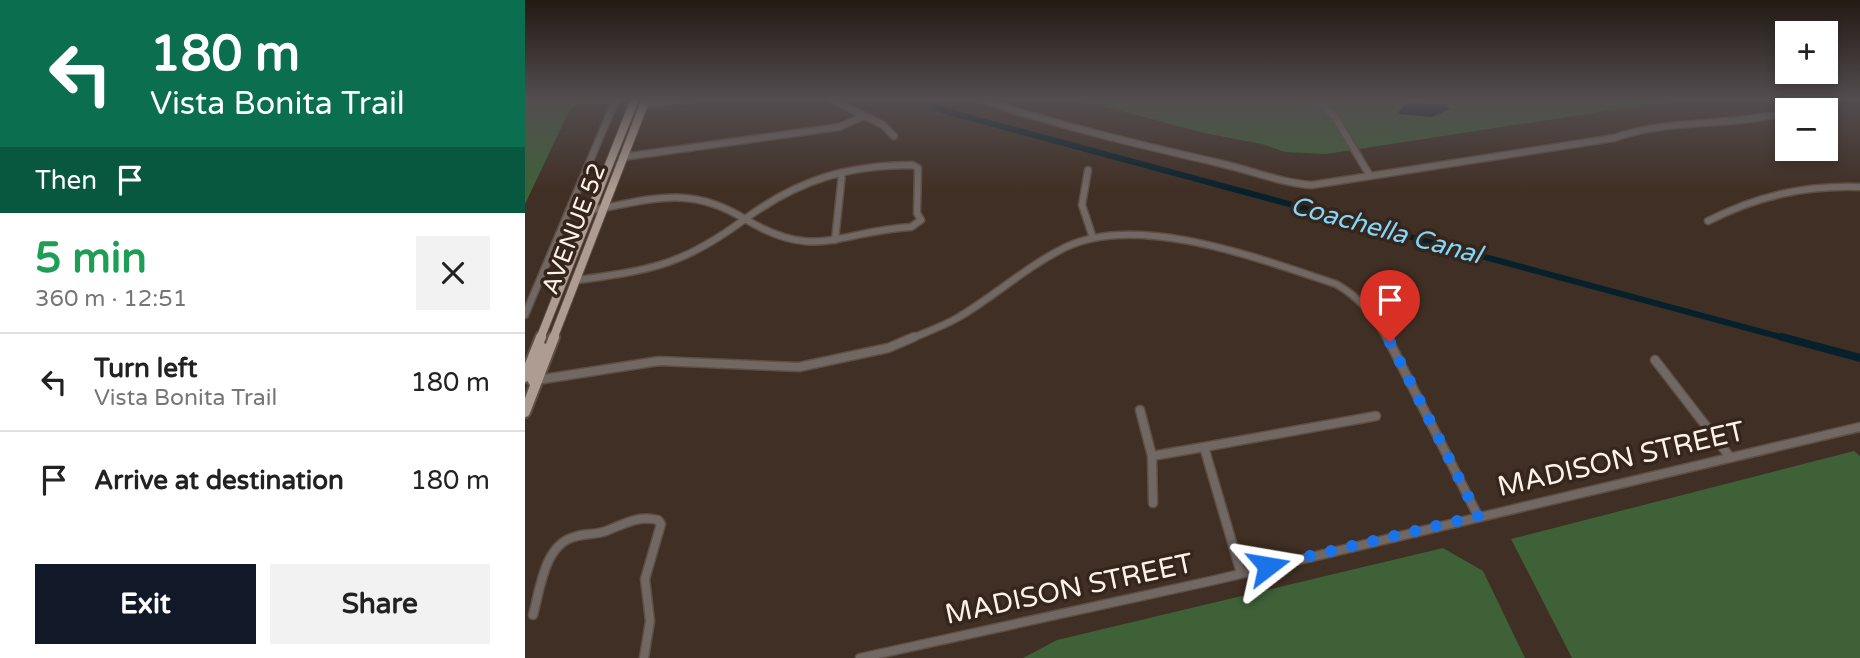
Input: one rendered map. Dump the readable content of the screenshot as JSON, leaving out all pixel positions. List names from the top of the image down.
{
  "streets": {
    "main road": ["AVENUE 52"],
    "street": ["MADISON STREET"]
  },
  "water": ["Coachella Canal"],
  "page": {
    "turn": ["180 m", "Vista Bonita Trail"],
    "map_buttons": ["+", "−"],
    "then": "Then",
    "heading": ["5 min", "360 m · 12:51"],
    "list": [
      {
        "name": "Turn left",
        "note": "Vista Bonita Trail",
        "value": "180 m"
      },
      {
        "name": "Arrive at destination",
        "value": "180 m"
      }
    ],
    "buttons": ["Exit", "Share"]
  }
}
